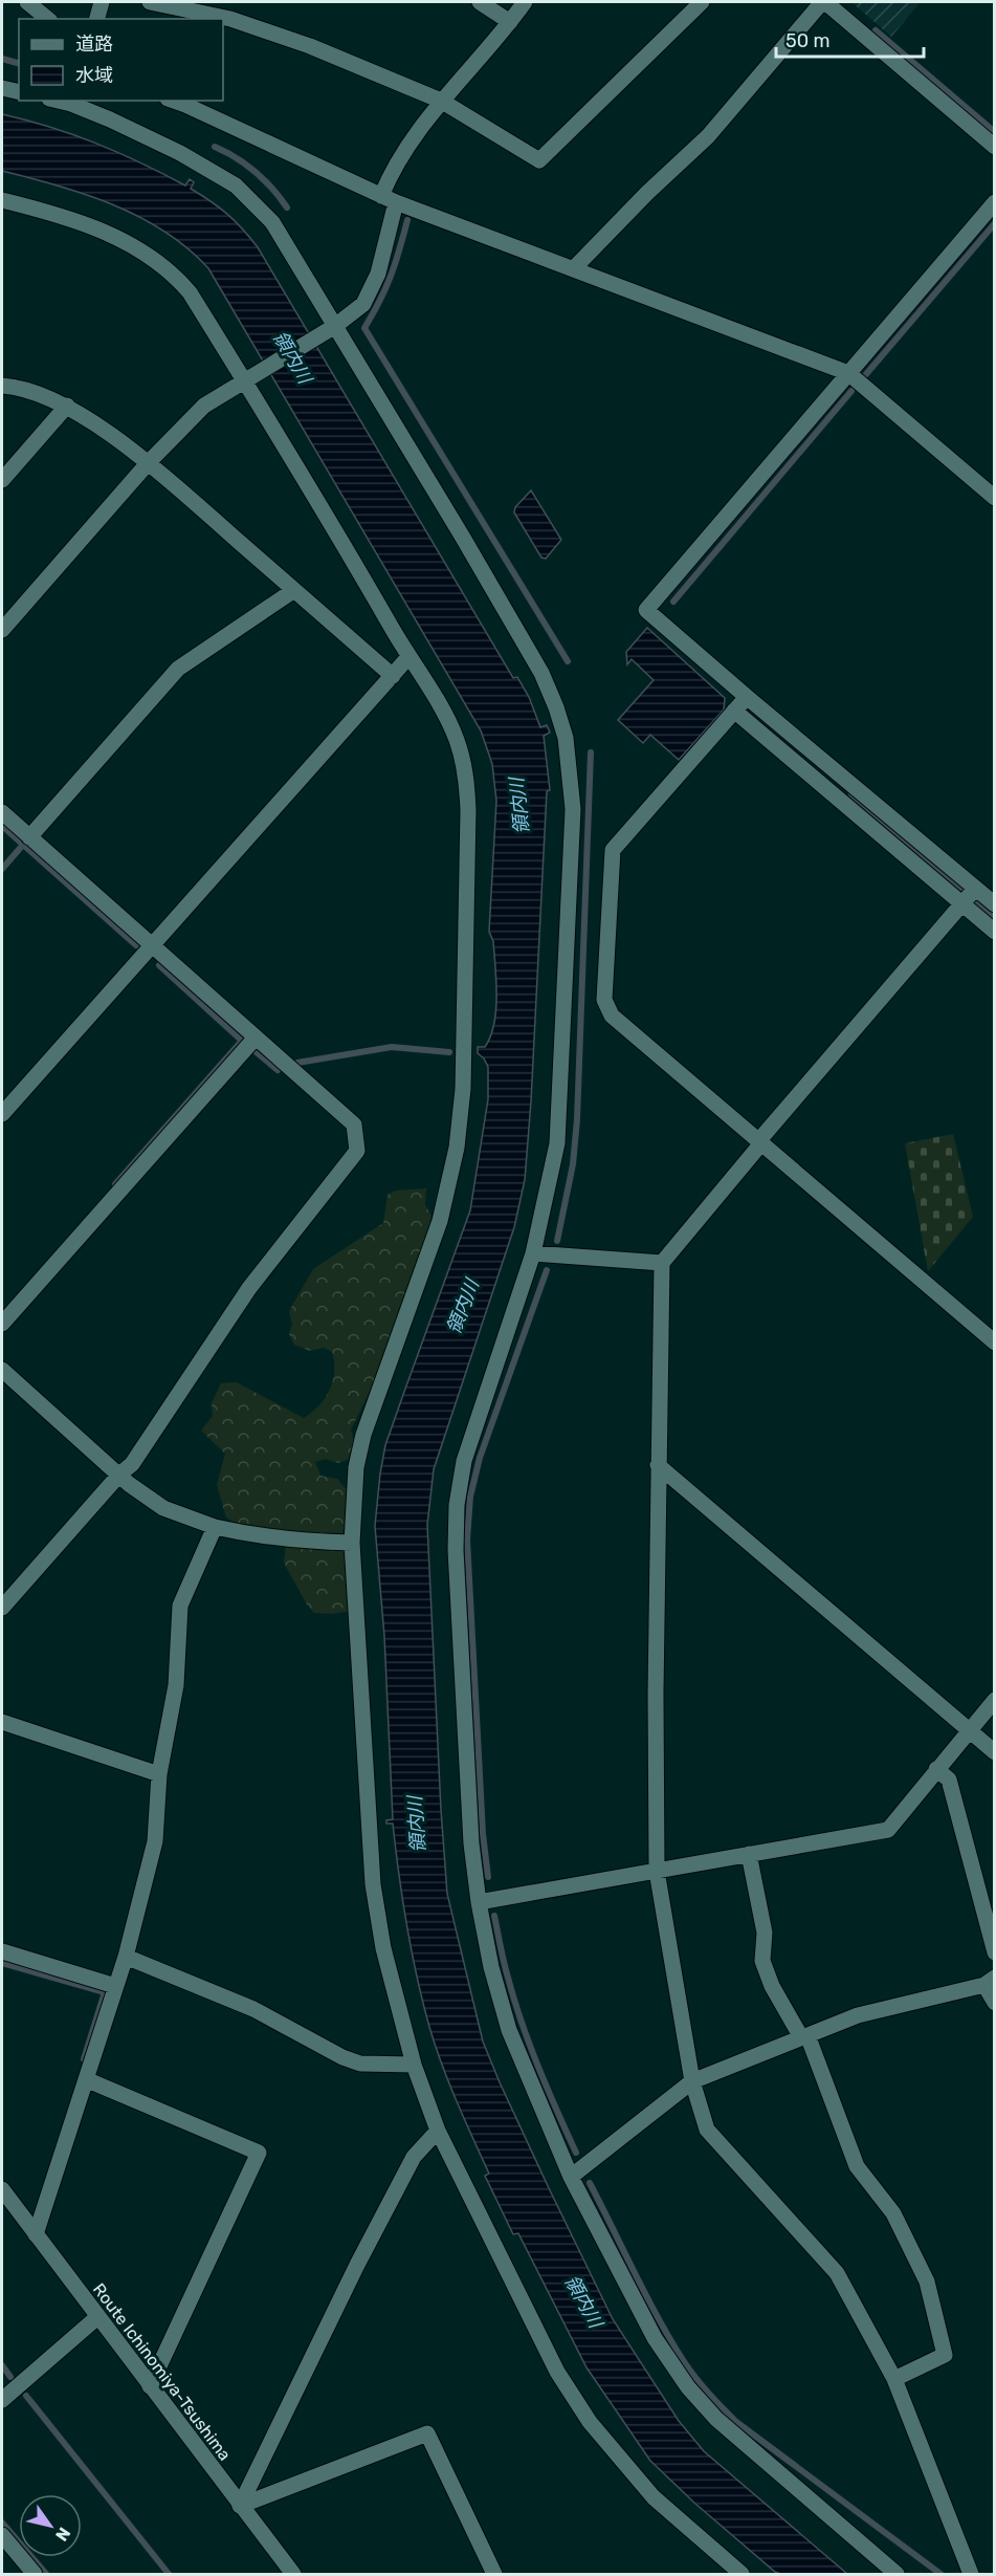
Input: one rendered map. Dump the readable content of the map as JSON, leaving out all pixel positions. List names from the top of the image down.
{
  "streets": {
    "street": ["Route Ichinomiya-Tsushima"]
  },
  "water": ["領内川"],
  "legend": ["道路", "水域"],
  "scale_bar": "50 m",
  "north": "bottom right"
}
